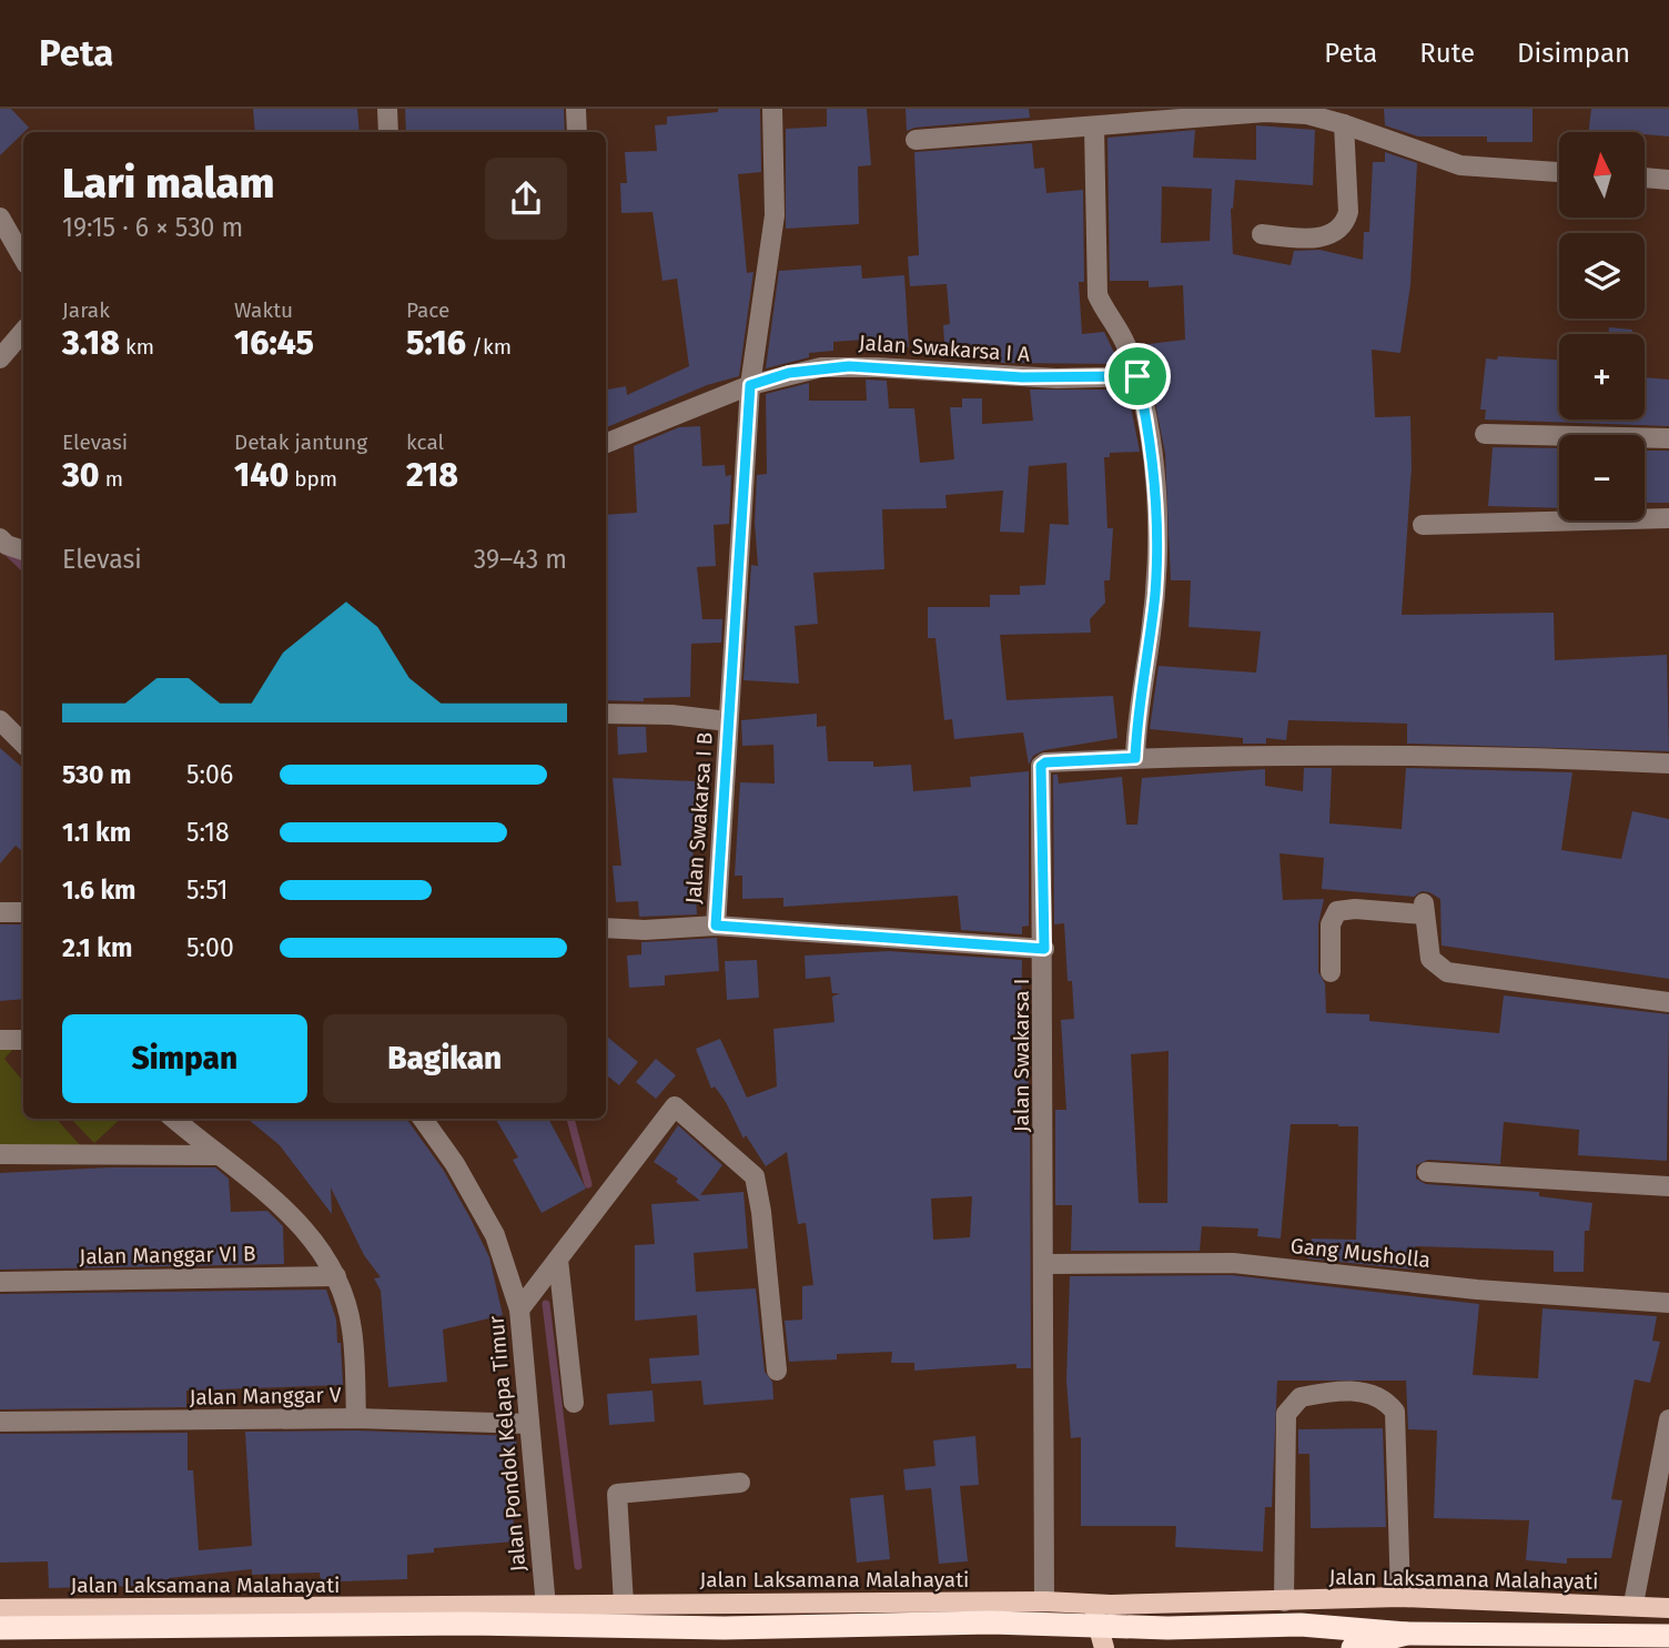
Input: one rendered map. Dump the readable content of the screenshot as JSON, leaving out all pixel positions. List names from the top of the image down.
{
  "streets": {
    "main road": ["Jalan Laksamana Malahayati"],
    "street": [
      "Jalan Swakarsa I A",
      "Jalan Swakarsa I B",
      "Jalan Swakarsa I",
      "Gang Musholla",
      "Jalan Manggar VI B",
      "Jalan Manggar V",
      "Jalan Pondok Kelapa Timur"
    ]
  },
  "crossings": [
    ["Jalan Swakarsa I A", "Jalan Swakarsa I B"],
    ["Jalan Swakarsa I B", "Jalan Swakarsa I"],
    ["Jalan Swakarsa I", "Gang Musholla"],
    ["Jalan Swakarsa I", "Jalan Laksamana Malahayati"],
    ["Jalan Manggar V", "Jalan Pondok Kelapa Timur"],
    ["Jalan Pondok Kelapa Timur", "Jalan Laksamana Malahayati"]
  ],
  "north": "top",
  "page": {
    "header": "Peta",
    "nav": ["Peta", "Rute", "Disimpan"],
    "map_buttons": ["+", "−"],
    "heading": ["Lari malam", "19:15 · 6 × 530 m"],
    "stats": [
      ["Jarak", "3.18 km"],
      ["Waktu", "16:45"],
      ["Pace", "5:16 /km"],
      ["Elevasi", "30 m"],
      ["Detak jantung", "140 bpm"],
      ["kcal", "218"]
    ],
    "chart": ["Elevasi", "39–43 m"],
    "list": [
      {
        "name": "530 m",
        "note": "5:06"
      },
      {
        "name": "1.1 km",
        "note": "5:18"
      },
      {
        "name": "1.6 km",
        "note": "5:51"
      },
      {
        "name": "2.1 km",
        "note": "5:00"
      }
    ],
    "buttons": ["Simpan", "Bagikan"]
  }
}
